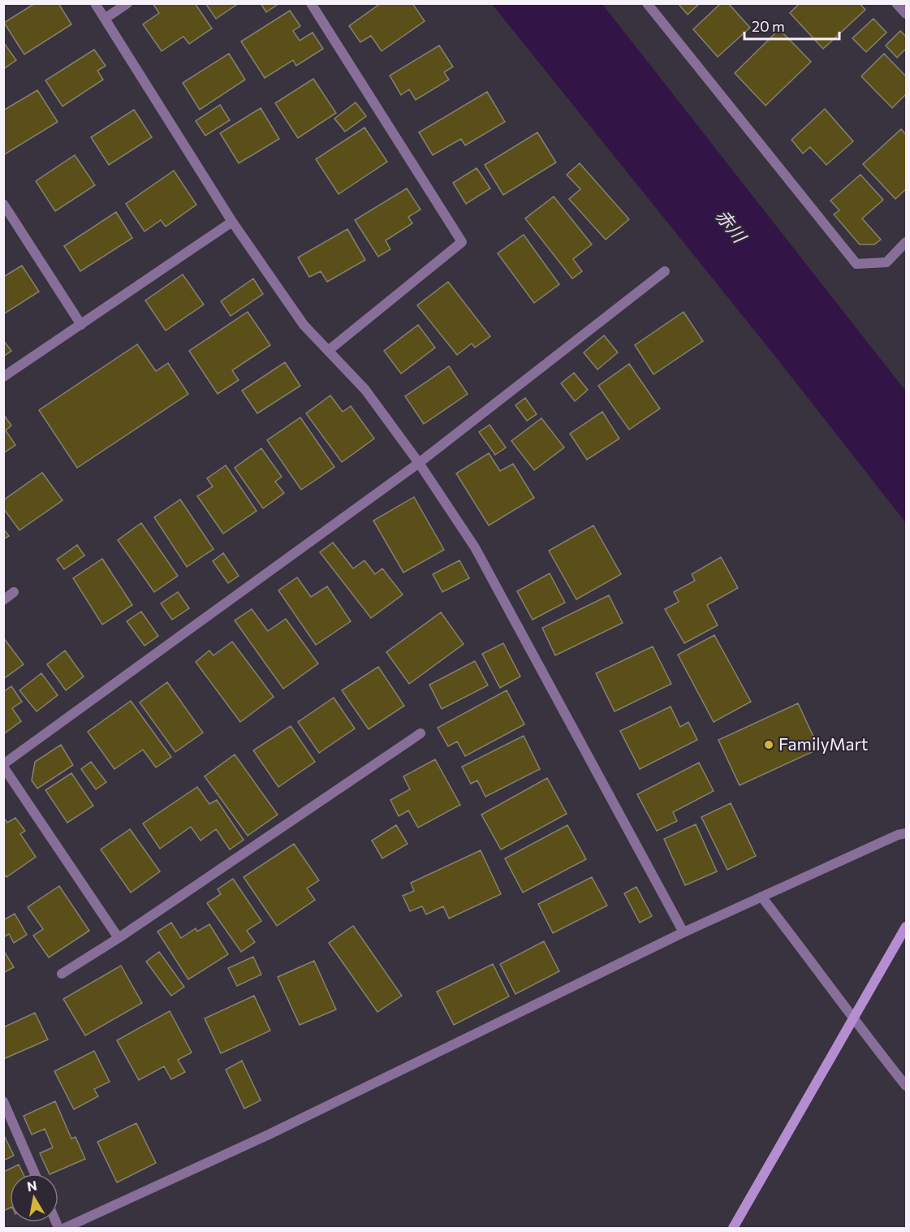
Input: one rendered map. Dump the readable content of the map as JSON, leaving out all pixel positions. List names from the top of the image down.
{
  "water": ["赤川"],
  "places": ["FamilyMart"],
  "scale_bar": "20 m",
  "north": "top"
}
